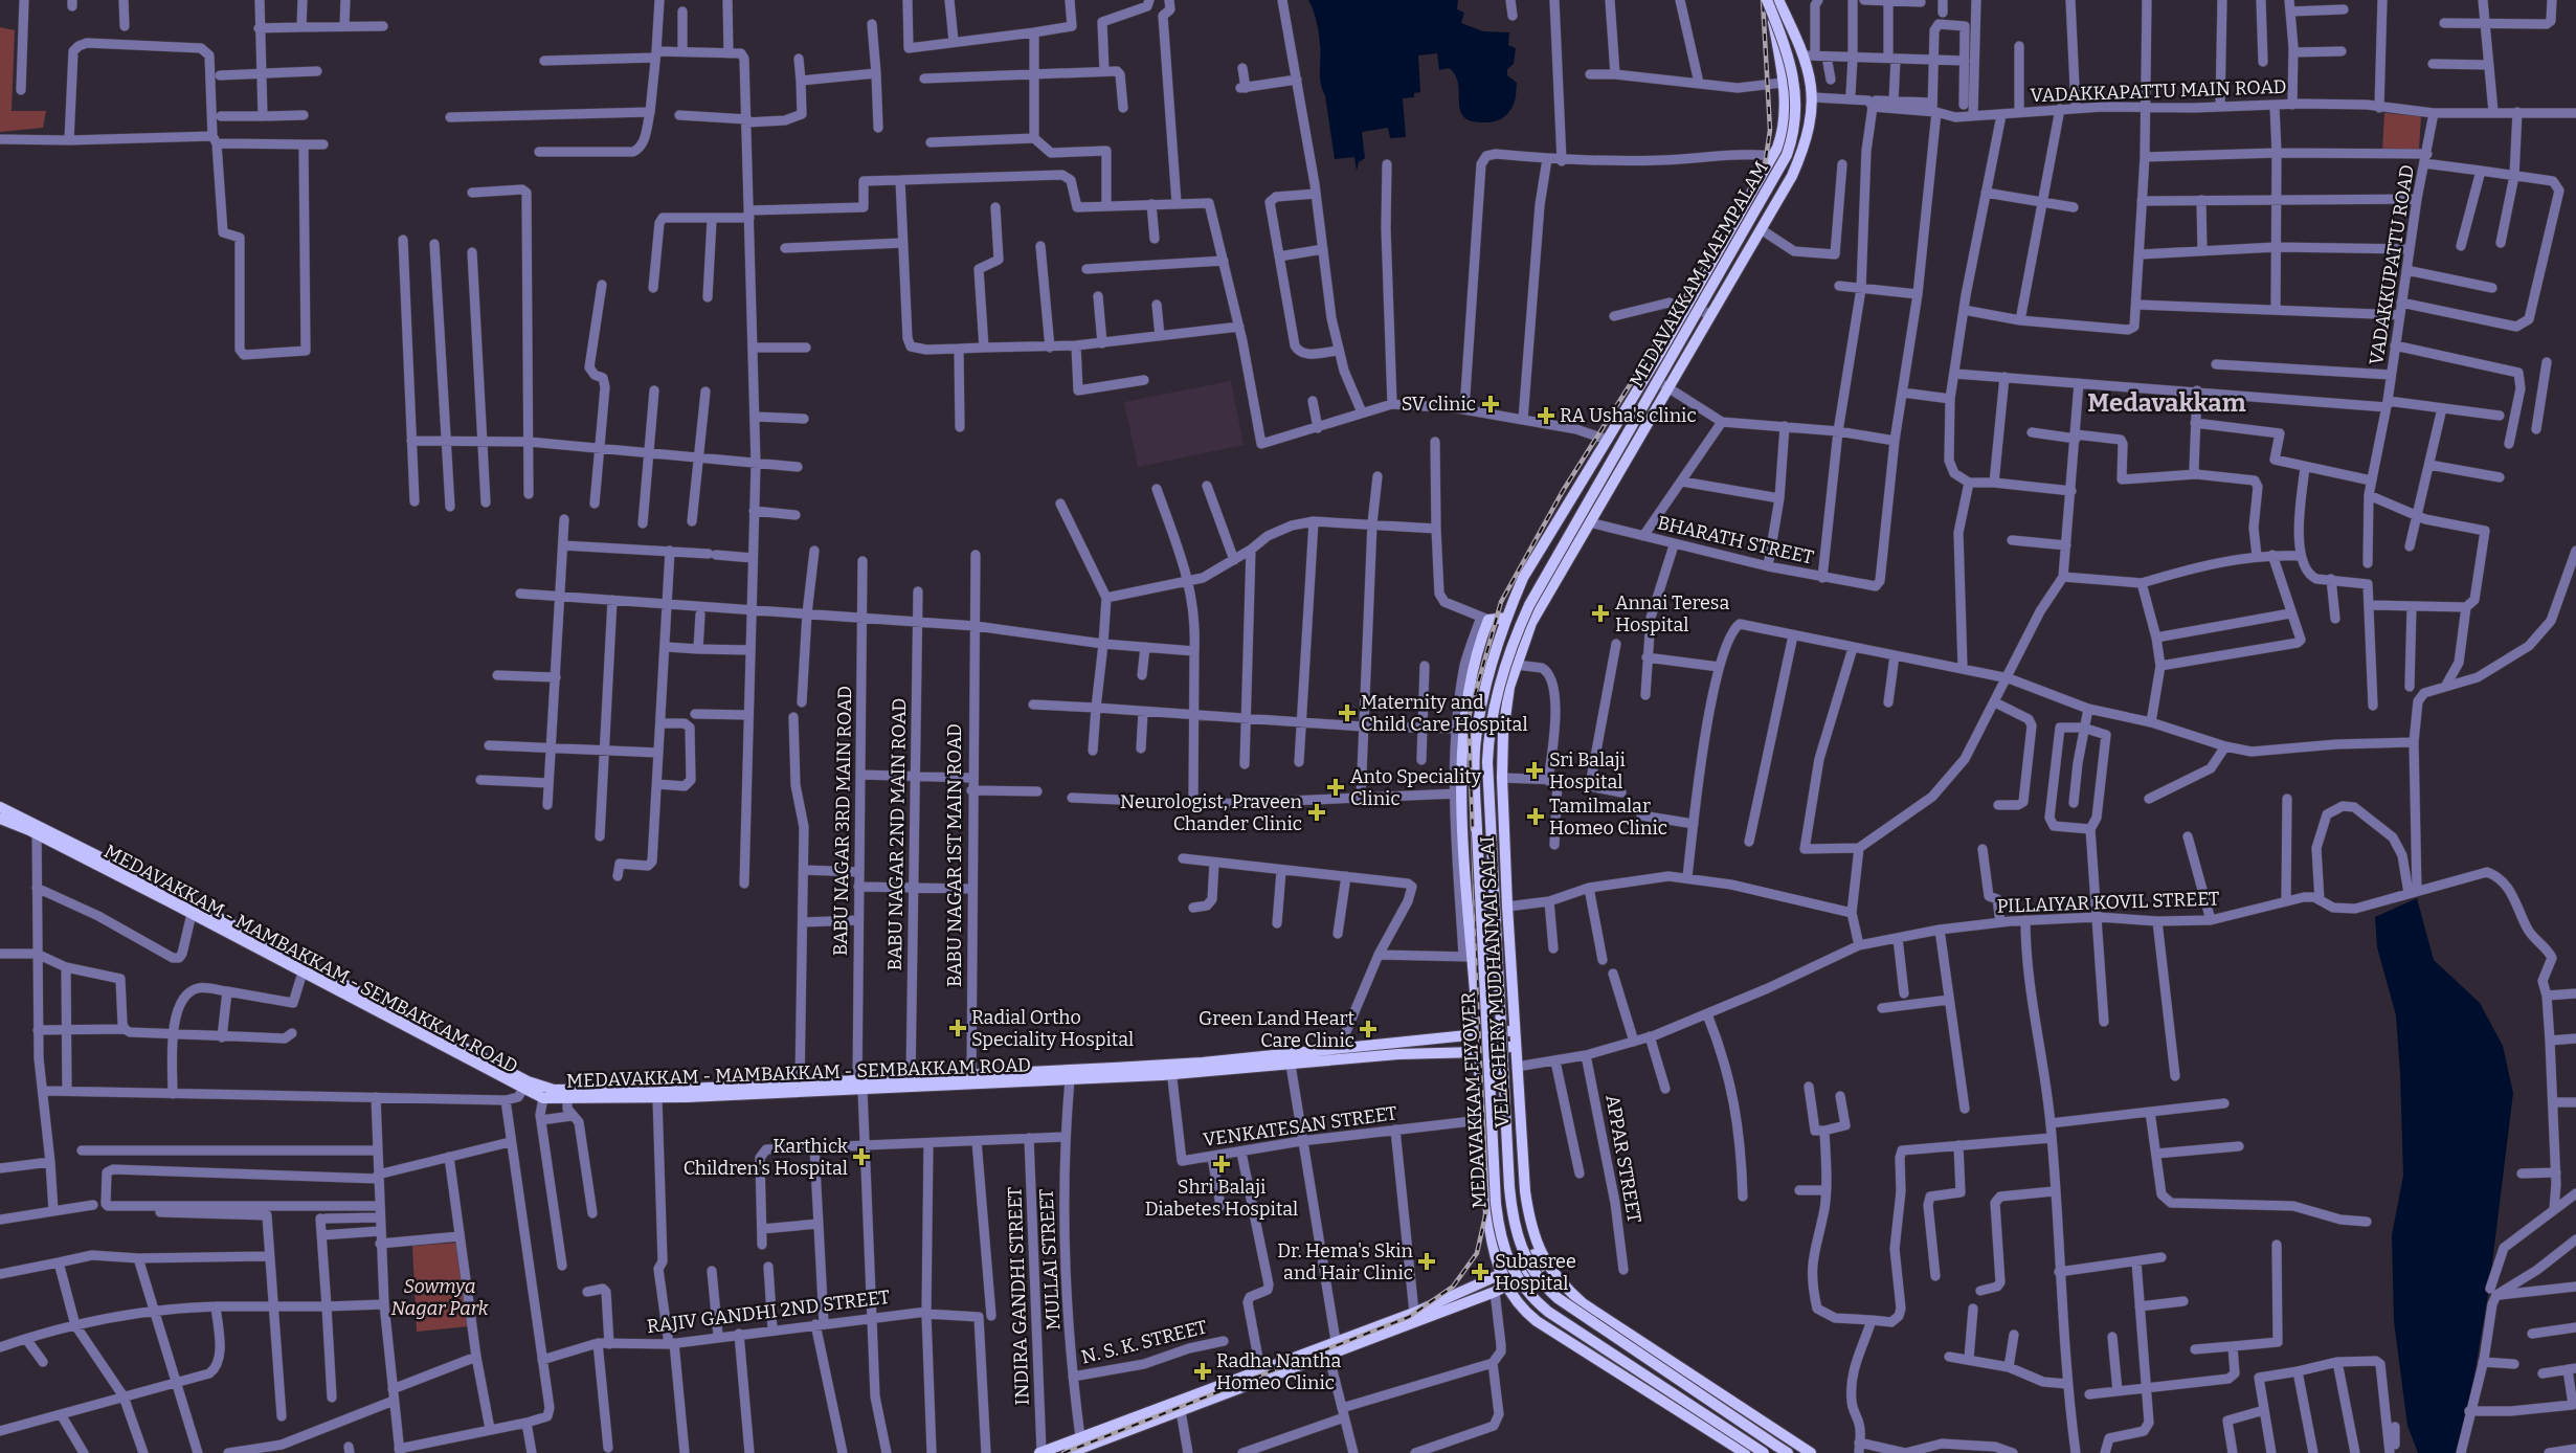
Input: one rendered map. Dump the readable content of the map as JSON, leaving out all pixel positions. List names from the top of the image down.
{
  "streets": {
    "main road": [
      "MEDAVAKKAM MAEMPALAM",
      "MEDAVAKKAM - MAMBAKKAM - SEMBAKKAM ROAD",
      "VELACHERY MUDHANMAI SALAI",
      "MEDAVAKKAM FLYOVER"
    ],
    "street": [
      "VADAKKAPATTU MAIN ROAD",
      "VADAKKUPATTU ROAD",
      "BHARATH STREET",
      "BABU NAGAR 3RD MAIN ROAD",
      "BABU NAGAR 2ND MAIN ROAD",
      "BABU NAGAR 1ST MAIN ROAD",
      "PILLAIYAR KOVIL STREET",
      "VENKATESAN STREET",
      "APPAR STREET",
      "MULLAI STREET",
      "INDIRA GANDHI STREET",
      "RAJIV GANDHI 2ND STREET",
      "N. S. K. STREET"
    ]
  },
  "crossings": [
    ["VADAKKAPATTU MAIN ROAD", "VADAKKUPATTU ROAD"],
    ["VADAKKAPATTU MAIN ROAD", "VELACHERY MUDHANMAI SALAI"],
    ["BHARATH STREET", "VELACHERY MUDHANMAI SALAI"],
    ["BABU NAGAR 3RD MAIN ROAD", "MEDAVAKKAM - MAMBAKKAM - SEMBAKKAM ROAD"],
    ["BABU NAGAR 3RD MAIN ROAD", "RAJIV GANDHI 2ND STREET"],
    ["BABU NAGAR 2ND MAIN ROAD", "MEDAVAKKAM - MAMBAKKAM - SEMBAKKAM ROAD"],
    ["BABU NAGAR 1ST MAIN ROAD", "MEDAVAKKAM - MAMBAKKAM - SEMBAKKAM ROAD"],
    ["PILLAIYAR KOVIL STREET", "VELACHERY MUDHANMAI SALAI"],
    ["PILLAIYAR KOVIL STREET", "APPAR STREET"],
    ["MEDAVAKKAM - MAMBAKKAM - SEMBAKKAM ROAD", "VELACHERY MUDHANMAI SALAI"],
    ["MEDAVAKKAM - MAMBAKKAM - SEMBAKKAM ROAD", "VENKATESAN STREET"],
    ["MEDAVAKKAM - MAMBAKKAM - SEMBAKKAM ROAD", "MULLAI STREET"],
    ["VELACHERY MUDHANMAI SALAI", "VENKATESAN STREET"],
    ["MULLAI STREET", "N. S. K. STREET"]
  ],
  "districts": ["Medavakkam"],
  "parks": ["Sowmya Nagar Park"],
  "places": {
    "health": [
      "SV clinic",
      "RA Usha's clinic",
      "Annai Teresa Hospital",
      "Maternity and Child Care Hospital",
      "Sri Balaji Hospital",
      "Anto Speciality Clinic",
      "Neurologist, Praveen Chander Clinic",
      "Tamilmalar Homeo Clinic",
      "Radial Ortho Speciality Hospital",
      "Green Land Heart Care Clinic",
      "Karthick Children's Hospital",
      "Shri Balaji Diabetes Hospital",
      "Dr. Hema's Skin and Hair Clinic",
      "Subasree Hospital",
      "Radha Nantha Homeo Clinic"
    ]
  }
}
